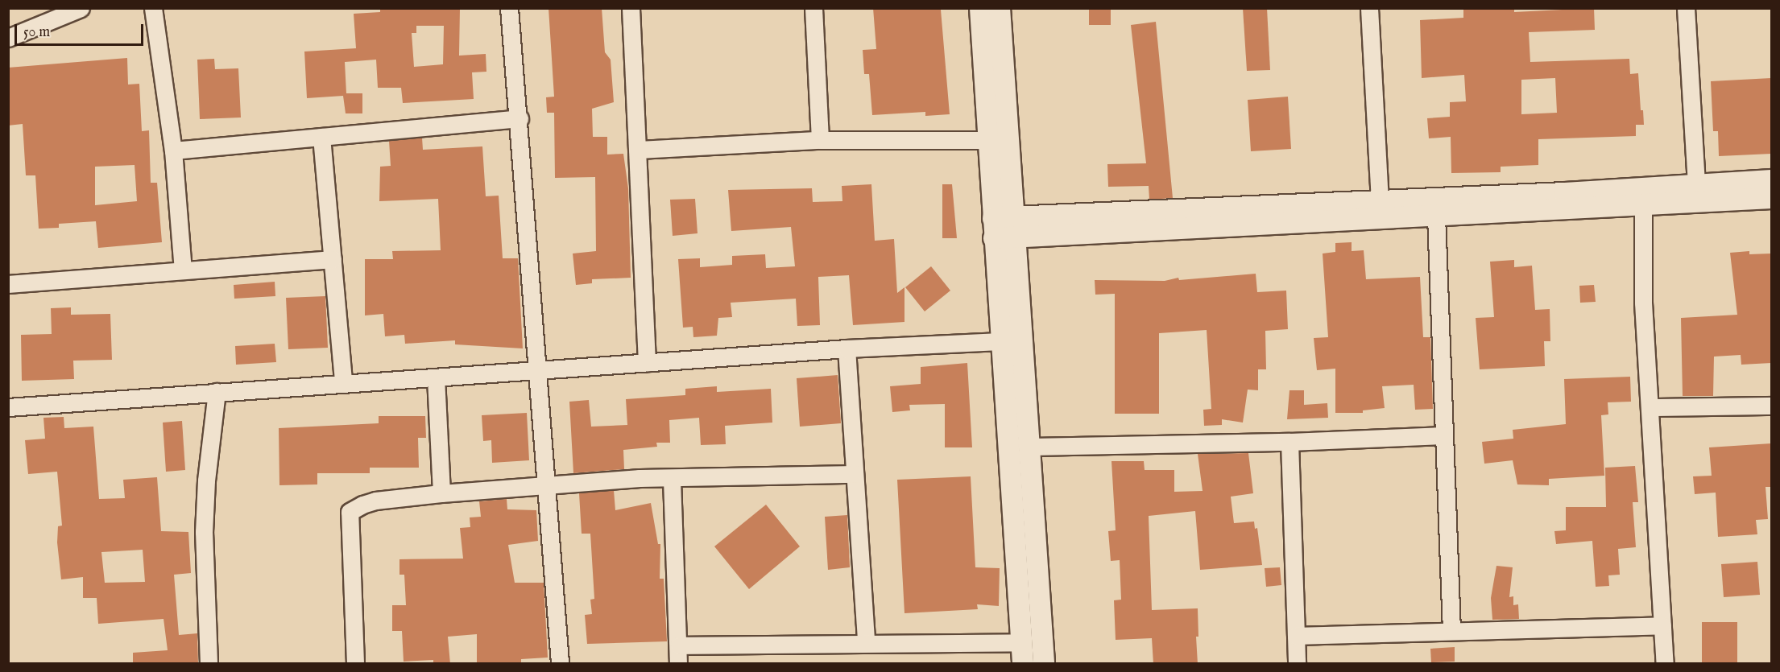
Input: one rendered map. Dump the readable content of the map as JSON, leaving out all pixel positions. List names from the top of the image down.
{
  "scale_bar": "50 m"
}
